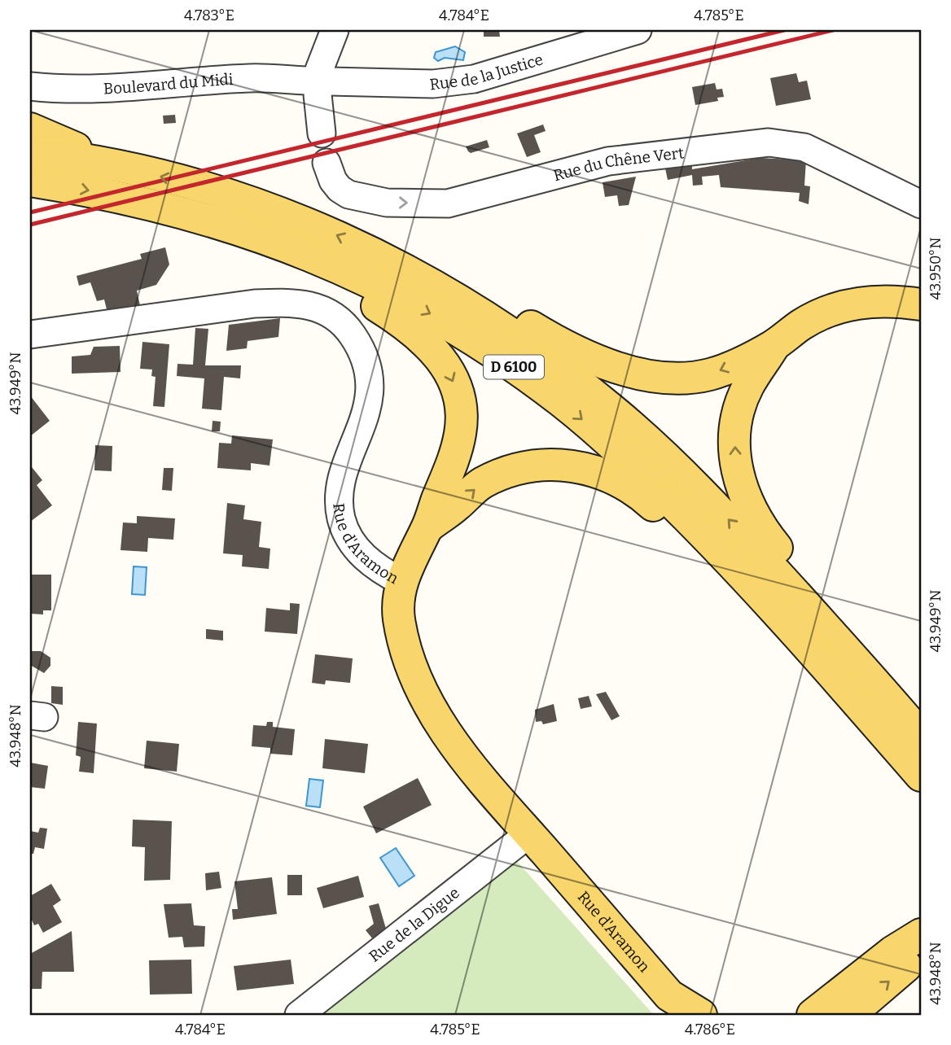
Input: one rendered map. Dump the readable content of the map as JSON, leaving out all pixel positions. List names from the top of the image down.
{
  "streets": {
    "main road": ["D 6100", "Rue d'Aramon"],
    "street": [
      "Rue de la Justice",
      "Boulevard du Midi",
      "Rue du Chêne Vert",
      "Rue de la Digue"
    ]
  },
  "crossings": [
    ["Rue de la Justice", "Boulevard du Midi"],
    ["Rue d'Aramon", "Rue de la Digue"]
  ],
  "one_way": ["Rue du Chêne Vert"],
  "coordinates": [
    "4.783°E",
    "4.784°E",
    "4.785°E",
    "43.950°N",
    "43.949°N",
    "43.948°N",
    "4.786°E"
  ]
}
